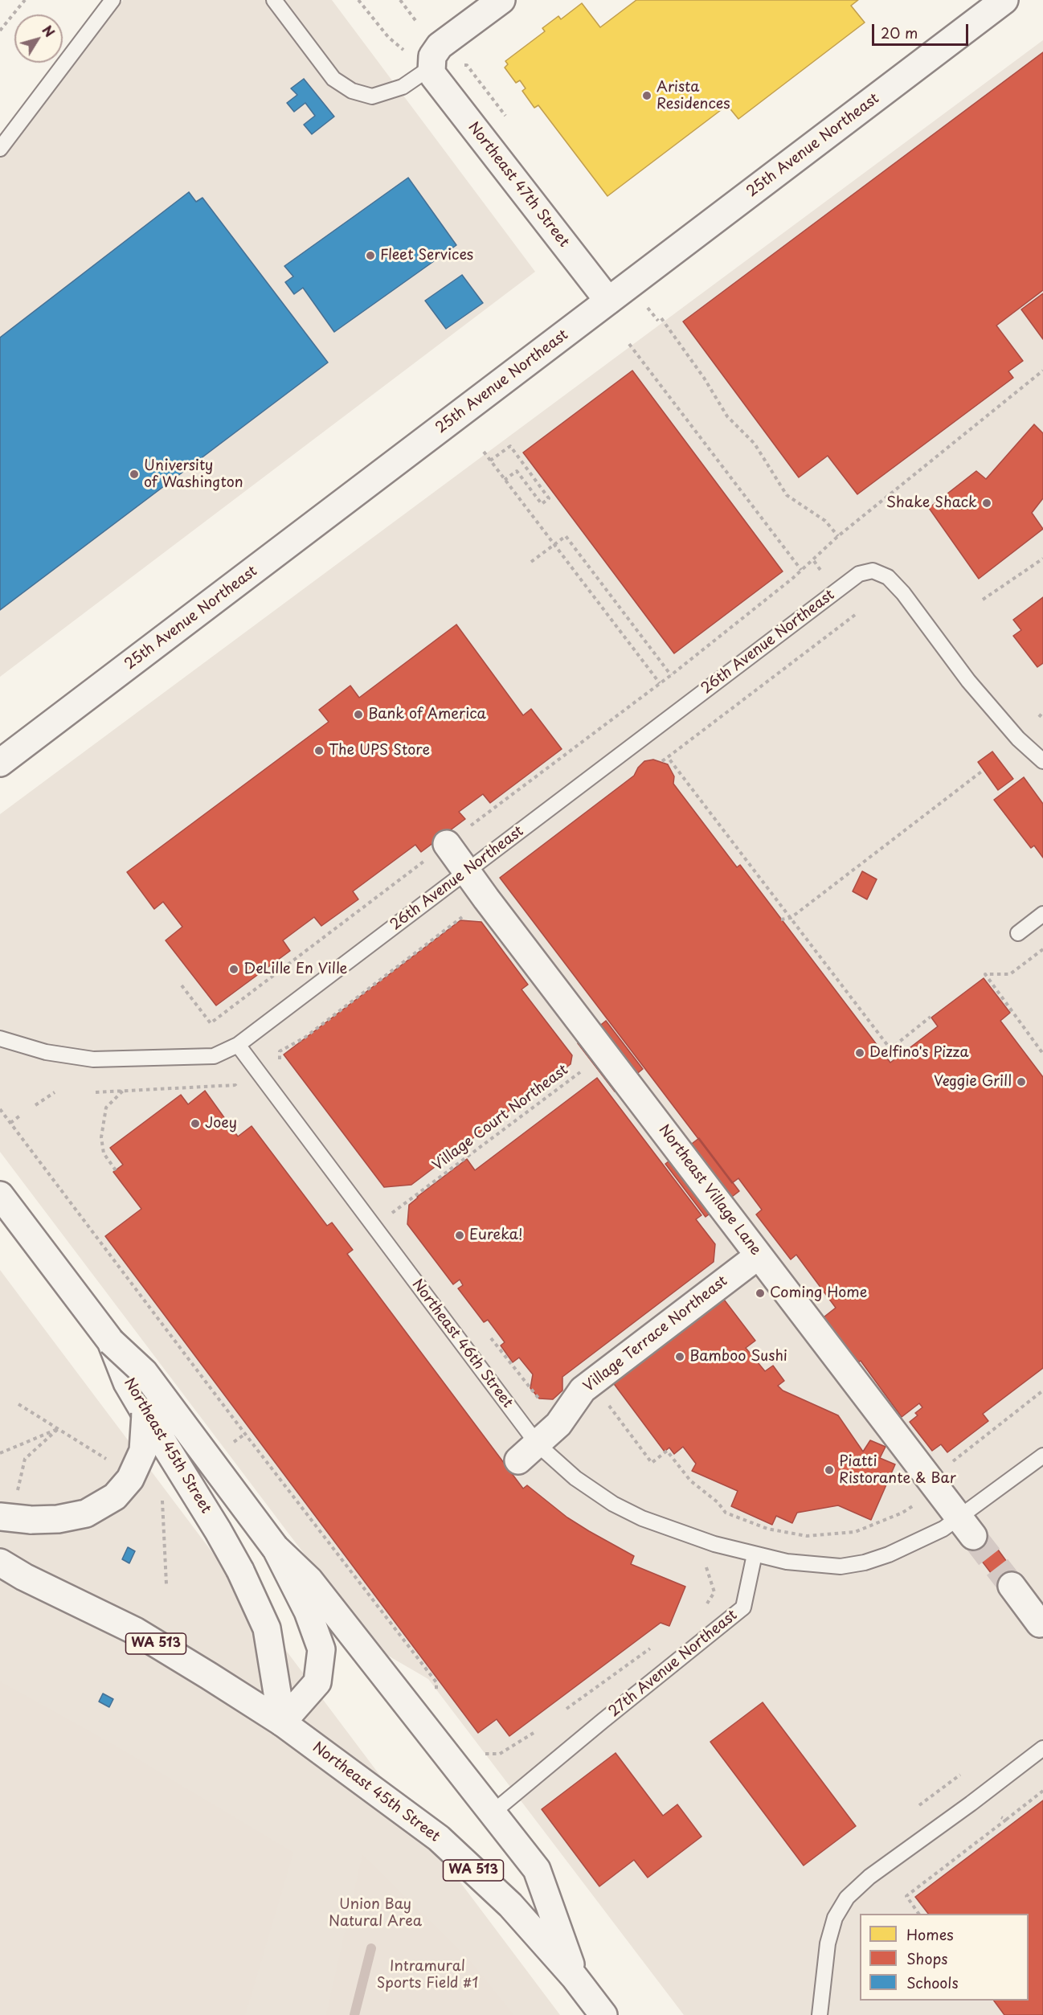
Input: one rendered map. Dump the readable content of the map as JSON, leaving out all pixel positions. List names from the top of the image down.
{
  "streets": {
    "main road": [
      "25th Avenue Northeast",
      "Northeast 47th Street",
      "Northeast Village Lane",
      "Village Terrace Northeast",
      "Northeast 45th Street",
      "WA 513"
    ],
    "lane": ["26th Avenue Northeast", "Northeast 46th Street", "27th Avenue Northeast"],
    "path": ["Village Court Northeast"]
  },
  "crossings": [
    ["25th Avenue Northeast", "Northeast 47th Street"],
    ["26th Avenue Northeast", "Northeast Village Lane"],
    ["26th Avenue Northeast", "Northeast 46th Street"],
    ["Village Court Northeast", "Northeast Village Lane"],
    ["Northeast Village Lane", "Village Terrace Northeast"],
    ["Village Terrace Northeast", "Northeast 46th Street"],
    ["Northeast 46th Street", "27th Avenue Northeast"],
    ["Northeast 45th Street", "WA 513"]
  ],
  "parks": ["Union Bay Natural Area", "Intramural Sports Field #1"],
  "places": [
    "Arista Residences",
    "Fleet Services",
    "University of Washington",
    "Shake Shack",
    "Bank of America",
    "The UPS Store",
    "DeLille En Ville",
    "Delfino's Pizza",
    "Veggie Grill",
    "Joey",
    "Eureka!",
    "Coming Home",
    "Bamboo Sushi",
    "Piatti Ristorante & Bar"
  ],
  "legend": ["Homes", "Shops", "Schools"],
  "scale_bar": "20 m",
  "north": "top right"
}
